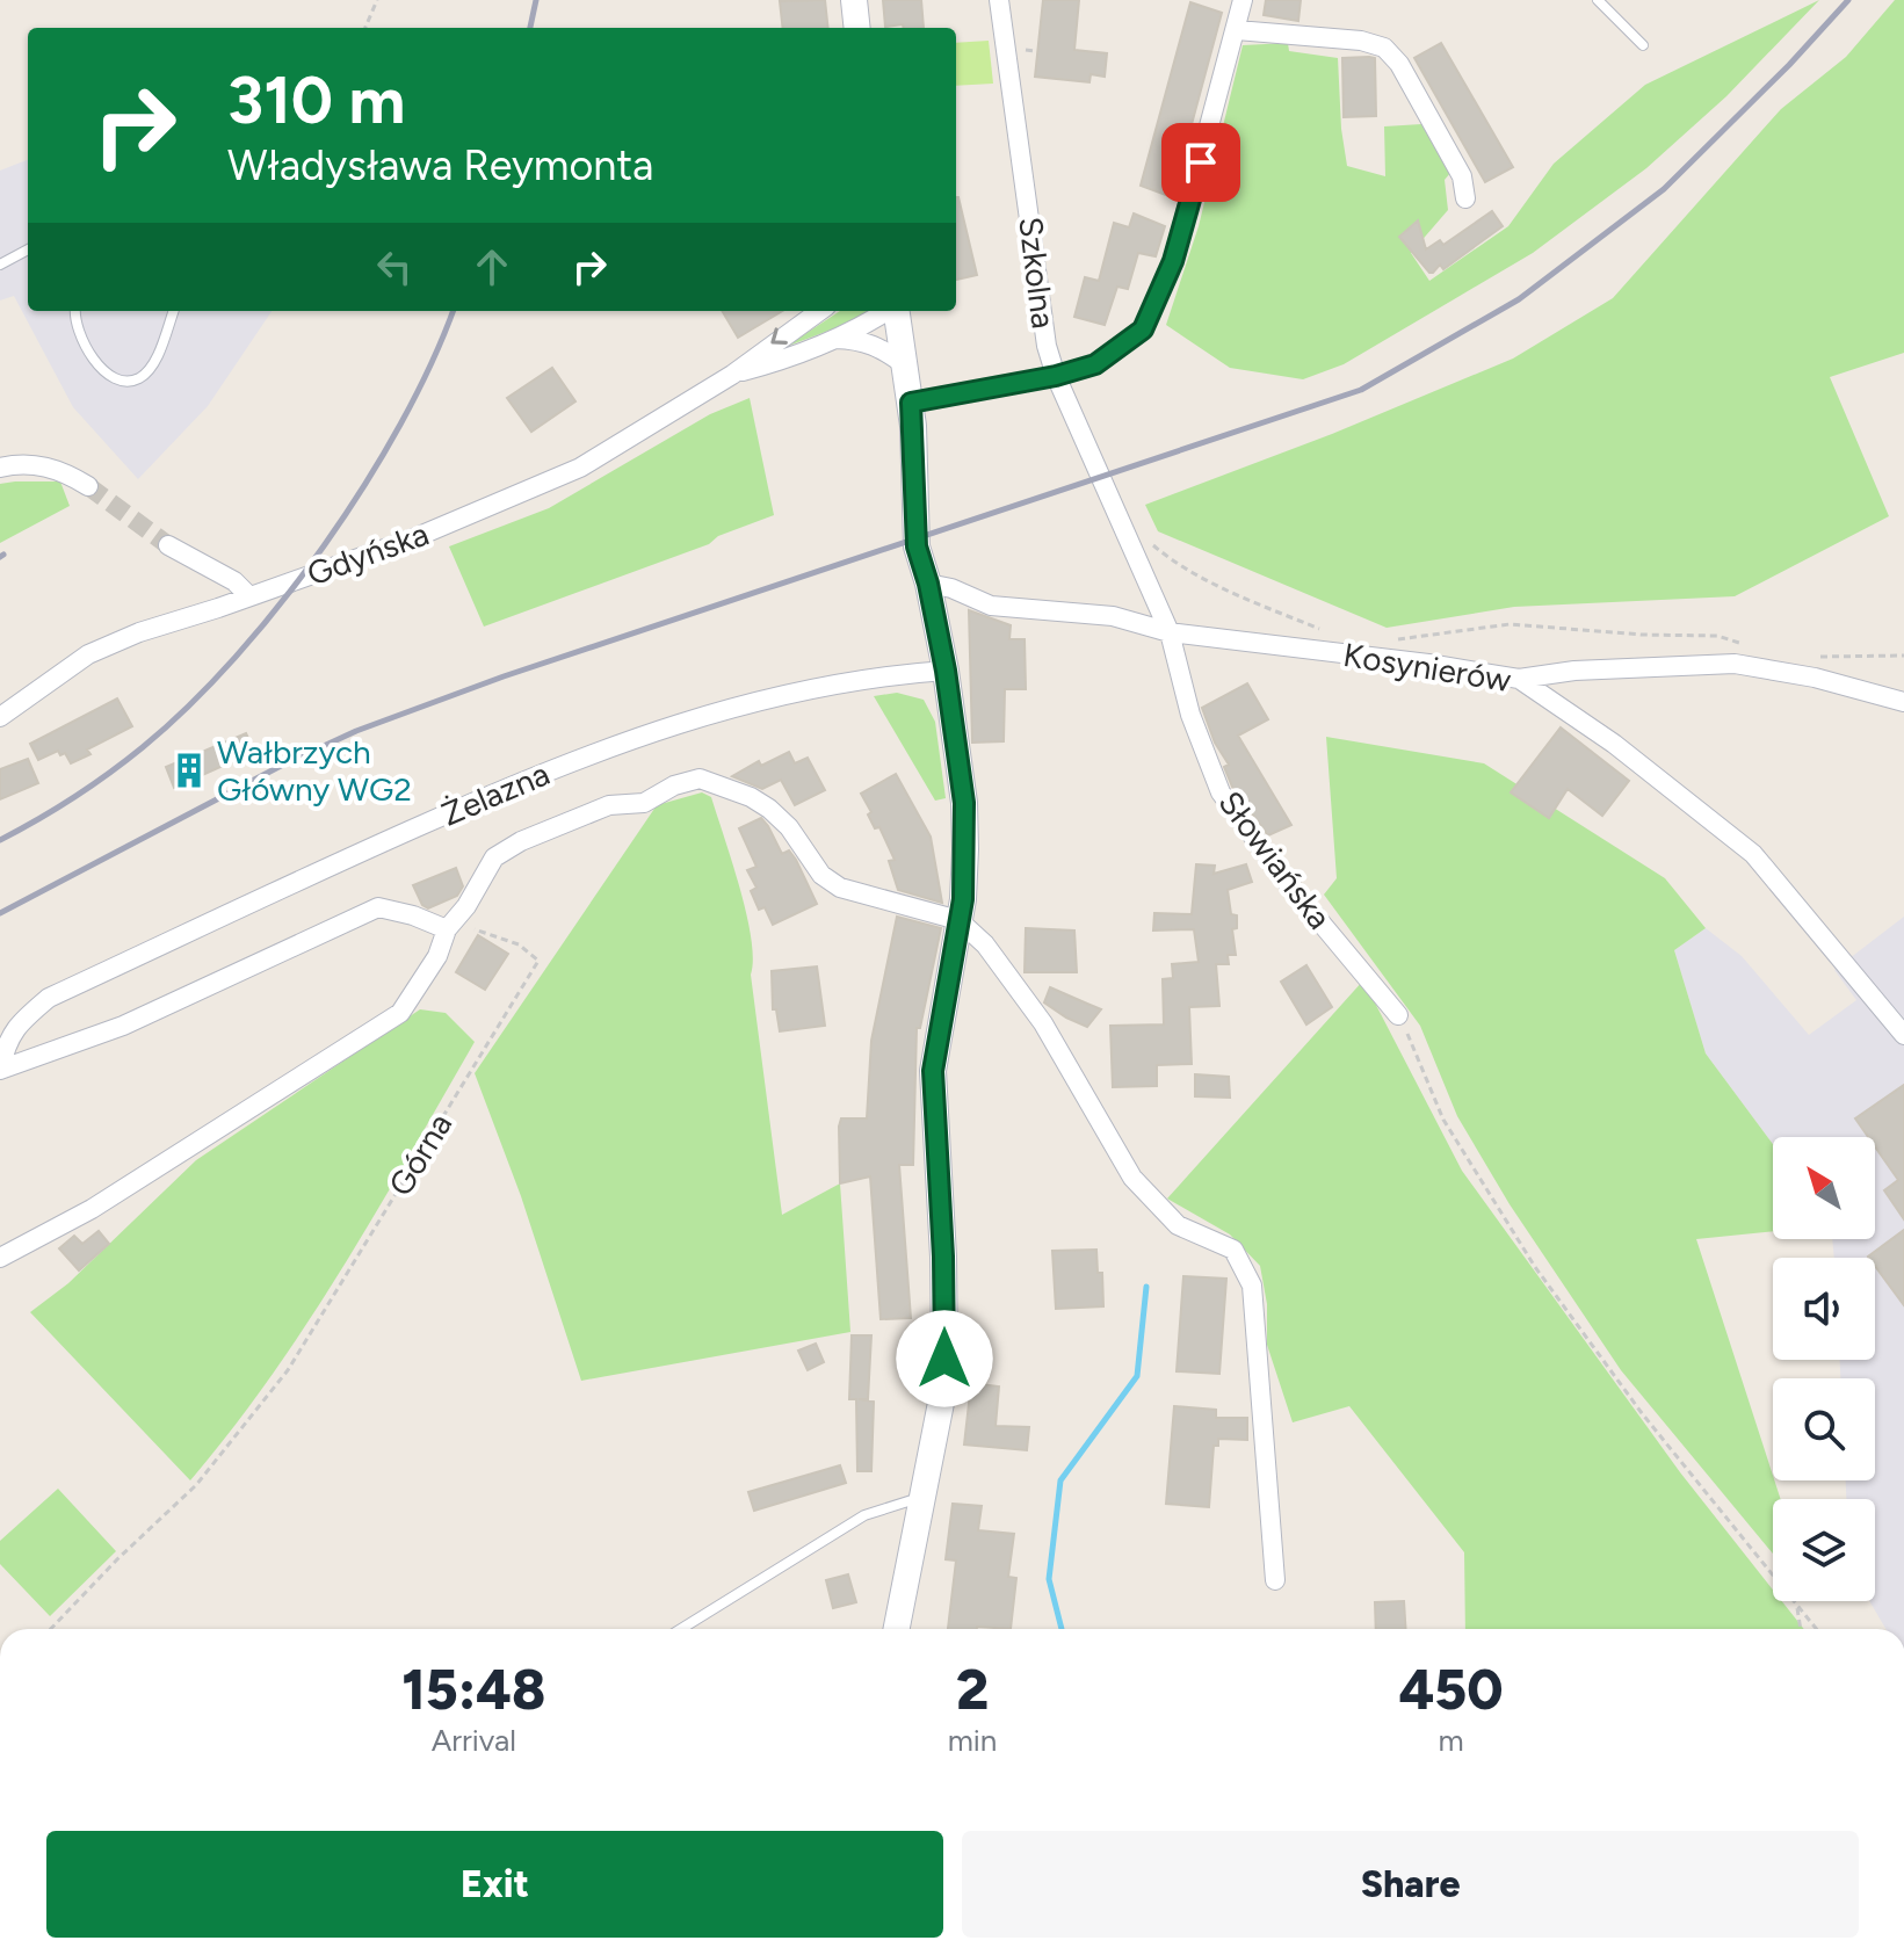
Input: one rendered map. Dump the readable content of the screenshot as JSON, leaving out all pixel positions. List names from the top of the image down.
{
  "streets": {
    "street": [
      "Szkolna",
      "Gdyńska",
      "Kosynierów",
      "Żelazna",
      "Słowiańska"
    ],
    "path": ["Górna"]
  },
  "crossings": [
    ["Szkolna", "Kosynierów"],
    ["Szkolna", "Słowiańska"],
    ["Kosynierów", "Słowiańska"]
  ],
  "places": {
    "building": ["Wałbrzych Główny WG2"]
  },
  "north": "top left",
  "page": {
    "turn": ["310 m", "Władysława Reymonta"],
    "eta": [
      "15:48",
      "Arrival",
      "2",
      "min",
      "450",
      "m"
    ],
    "buttons": ["Exit", "Share"]
  }
}
